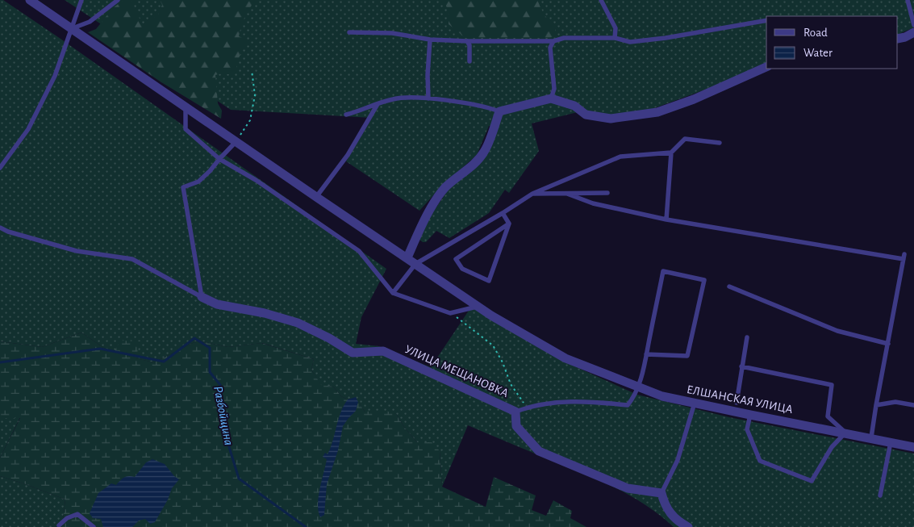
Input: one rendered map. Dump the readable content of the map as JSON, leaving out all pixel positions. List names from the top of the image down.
{
  "streets": {
    "street": ["УЛИЦА МЕЩАНОВКА", "ЕЛШАНСКАЯ УЛИЦА"]
  },
  "water": ["Разбойщина"],
  "legend": ["Road", "Water"]
}
